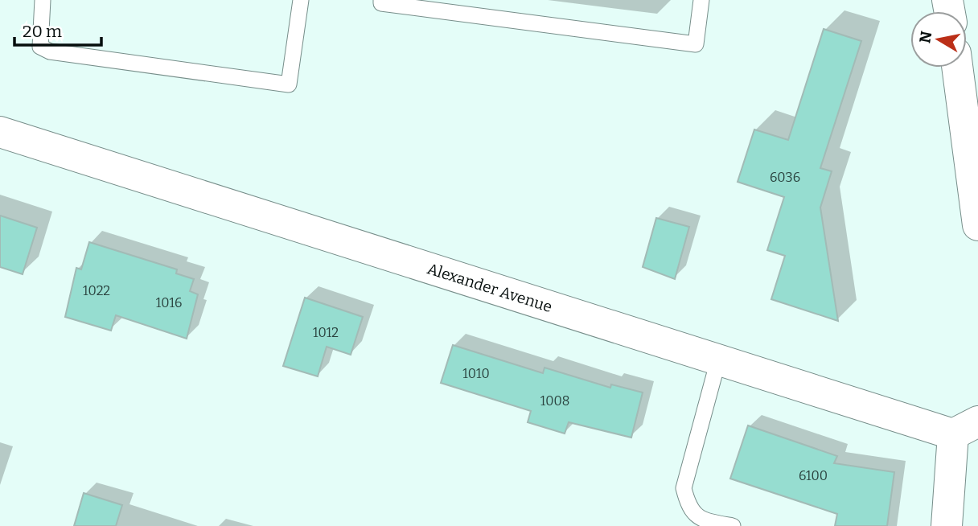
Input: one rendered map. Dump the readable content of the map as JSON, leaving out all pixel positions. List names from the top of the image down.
{
  "streets": {
    "street": ["Alexander Avenue"]
  },
  "house_numbers": [
    "6036",
    "1022",
    "1016",
    "1012",
    "1010",
    "1008",
    "6100"
  ],
  "scale_bar": "20 m",
  "north": "left"
}
